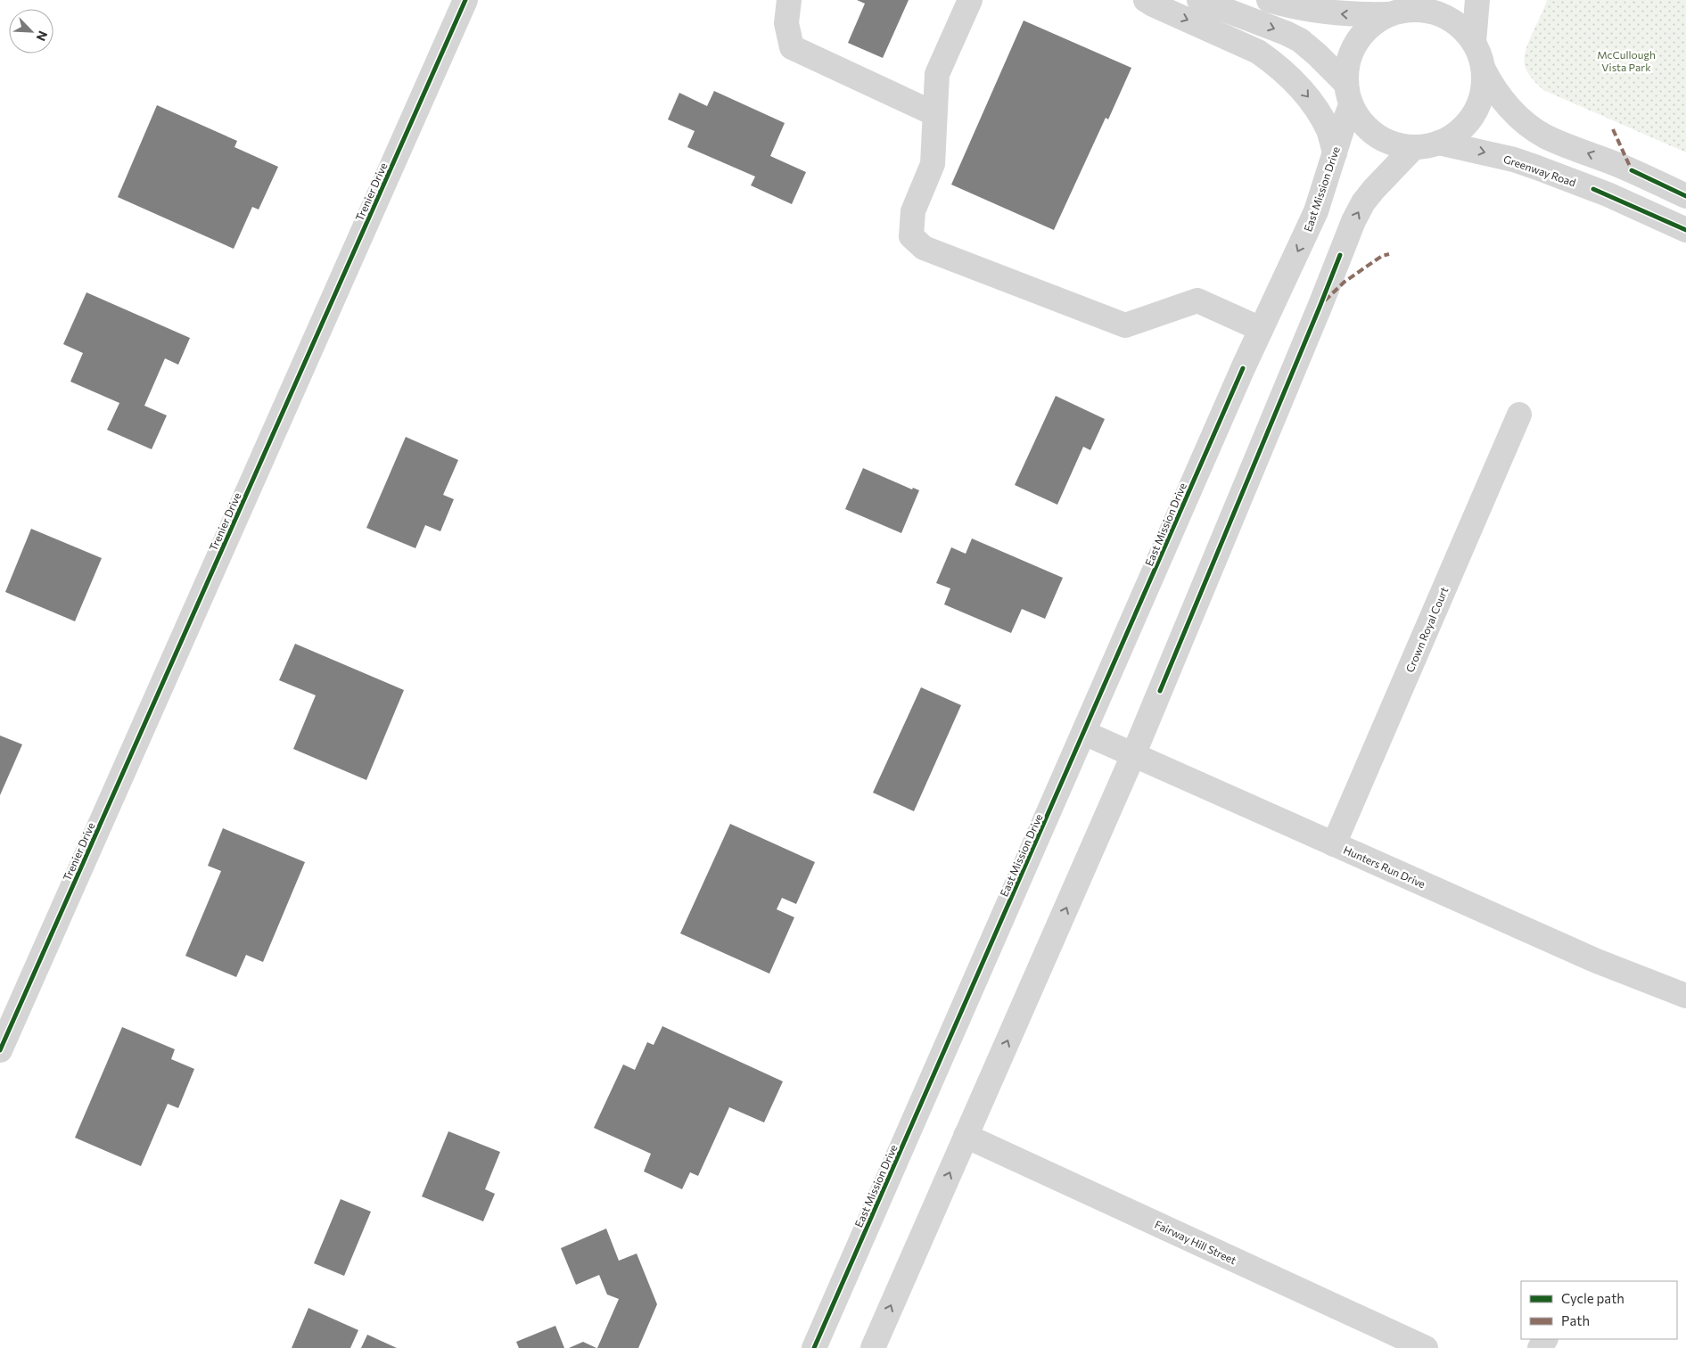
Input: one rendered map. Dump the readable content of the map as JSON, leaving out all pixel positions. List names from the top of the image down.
{
  "streets": {
    "street": [
      "Greenway Road",
      "East Mission Drive",
      "Trenier Drive",
      "Crown Royal Court",
      "Hunters Run Drive",
      "Fairway Hill Street"
    ]
  },
  "crossings": [
    ["Greenway Road", "East Mission Drive"],
    ["East Mission Drive", "Hunters Run Drive"],
    ["Crown Royal Court", "Hunters Run Drive"]
  ],
  "parks": ["McCullough Vista Park"],
  "legend": ["Cycle path", "Path"],
  "north": "bottom right"
}
